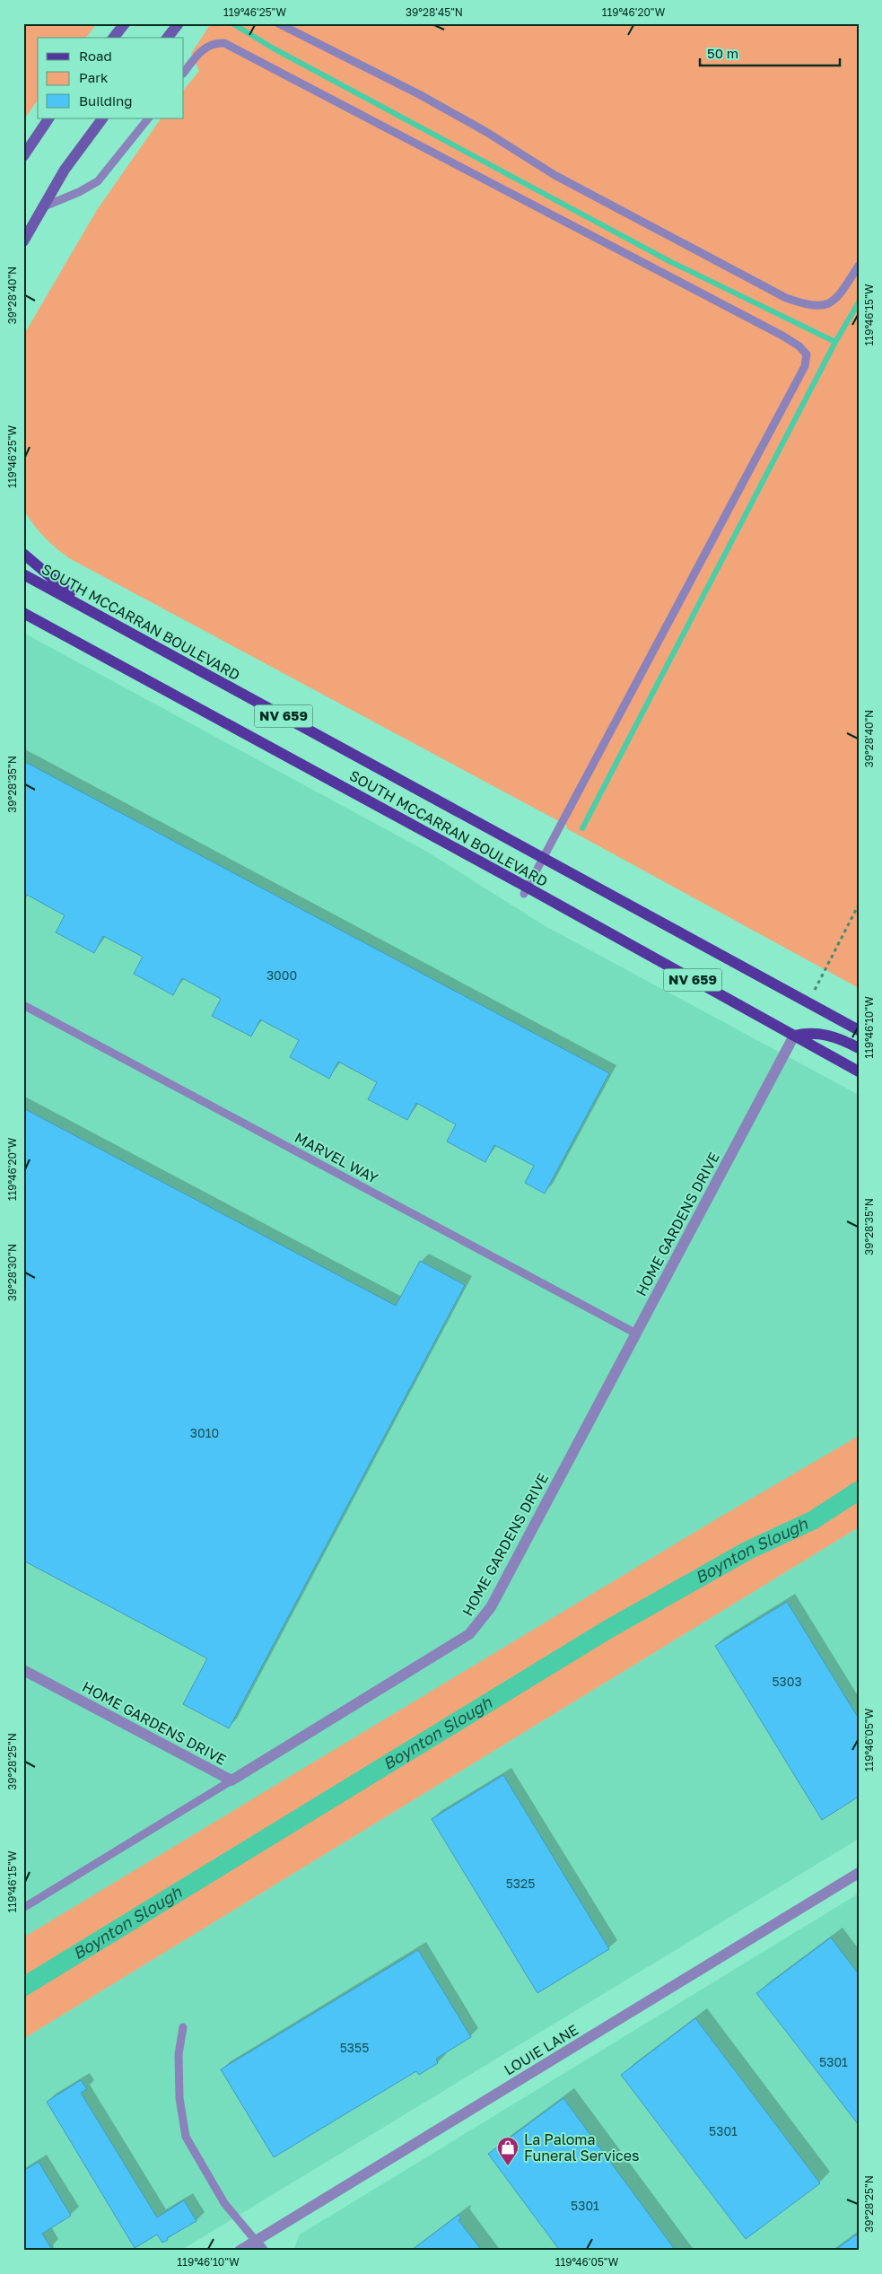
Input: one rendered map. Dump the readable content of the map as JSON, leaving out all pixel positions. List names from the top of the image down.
{
  "streets": {
    "main road": ["SOUTH MCCARRAN BOULEVARD", "NV 659"],
    "street": ["HOME GARDENS DRIVE", "LOUIE LANE"],
    "lane": ["MARVEL WAY"]
  },
  "crossings": [
    ["SOUTH MCCARRAN BOULEVARD", "HOME GARDENS DRIVE"],
    ["MARVEL WAY", "HOME GARDENS DRIVE"]
  ],
  "water": ["Boynton Slough"],
  "places": {
    "shop": ["La Paloma Funeral Services"]
  },
  "house_numbers": [
    "3000",
    "3010",
    "5303",
    "5325",
    "5355",
    "5301",
    "5301",
    "5301"
  ],
  "legend": ["Road", "Park", "Building"],
  "scale_bar": "50 m",
  "coordinates": [
    "119°46'25\"W",
    "39°28'45\"N",
    "119°46'20\"W",
    "39°28'40\"N",
    "119°46'15\"W",
    "39°28'35\"N",
    "119°46'10\"W",
    "39°28'30\"N",
    "119°46'05\"W",
    "39°28'25\"N"
  ]
}
